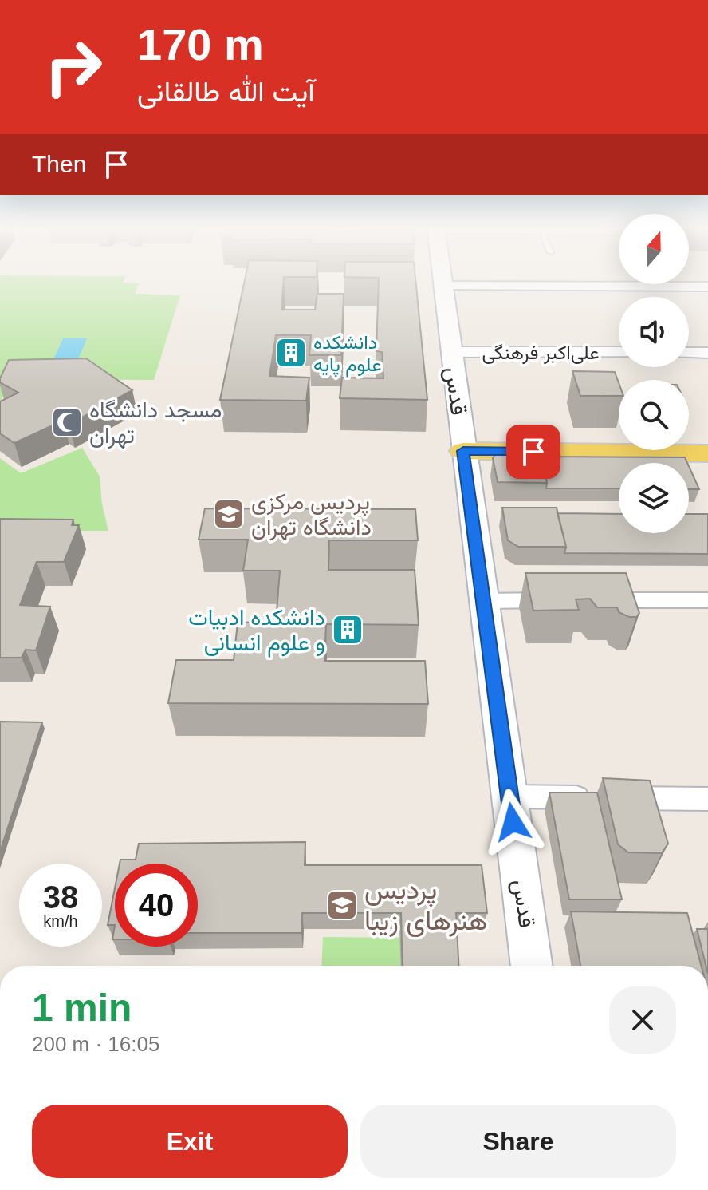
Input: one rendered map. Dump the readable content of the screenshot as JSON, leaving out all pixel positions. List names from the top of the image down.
{
  "streets": {
    "street": ["علی‌اکبر فرهنگی", "قدس"]
  },
  "crossings": [
    ["علی‌اکبر فرهنگی", "قدس"]
  ],
  "places": {
    "building": ["دانشکده علوم پایه", "دانشکده ادبیات و علوم انسانی"],
    "mosque": ["مسجد دانشگاه تهران"],
    "school or university": ["پردیس مرکزی دانشگاه‌ تهران", "پردیس هنرهای زیبا"]
  },
  "north": "top",
  "page": {
    "turn": ["170 m", "آیت الله طالقانی"],
    "then": "Then",
    "speed": "38 km/h",
    "limit": "40",
    "heading": ["1 min", "200 m · 16:05"],
    "buttons": ["Exit", "Share"]
  }
}
